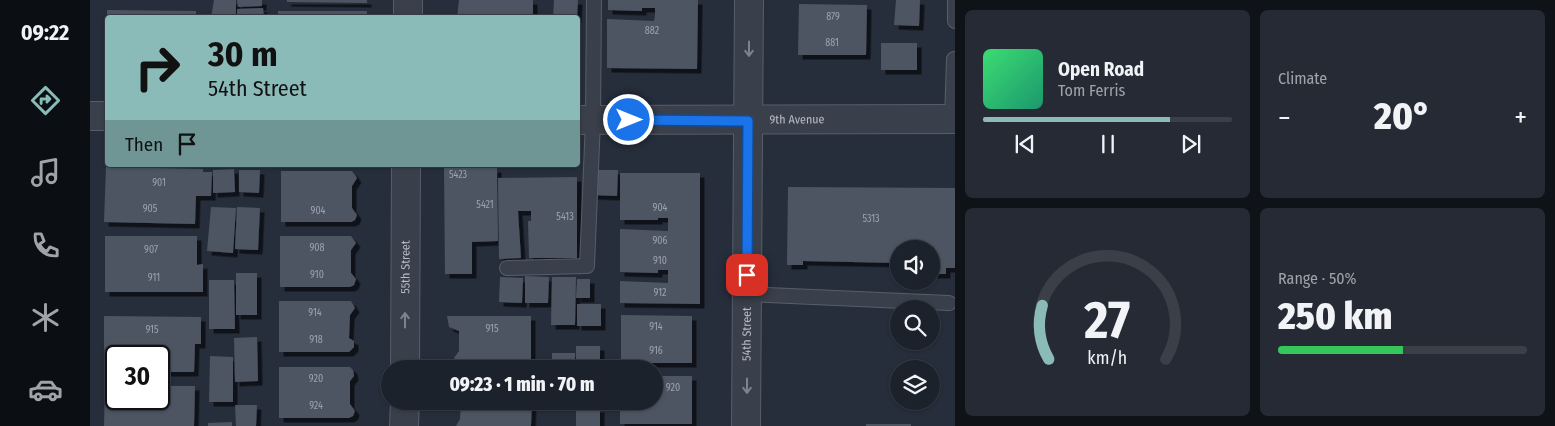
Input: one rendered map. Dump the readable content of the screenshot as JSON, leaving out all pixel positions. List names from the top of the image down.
{
  "streets": {
    "street": ["9th Avenue", "55th Street", "54th Street"]
  },
  "crossings": [
    ["9th Avenue", "54th Street"]
  ],
  "one_way": ["55th Street", "54th Street"],
  "house_numbers": [
    "879",
    "882",
    "881",
    "5423",
    "901",
    "5421",
    "904",
    "905",
    "904",
    "5413",
    "5313",
    "906",
    "908",
    "907",
    "910",
    "910",
    "911",
    "912",
    "914",
    "914",
    "915",
    "915",
    "918",
    "916",
    "920",
    "920",
    "924"
  ],
  "page": {
    "tabs": "09:22",
    "tile": [
      "Climate",
      ["Range · 50%", "250 km"]
    ],
    "turn": ["30 m", "54th Street"],
    "song": ["Open Road", "Tom Ferris"],
    "heat": ["−", "20°", "+"],
    "then": "Then",
    "limit": "30",
    "trip": "09:23 · 1 min · 70 m",
    "gauge": ["27", "km/h"]
  }
}
